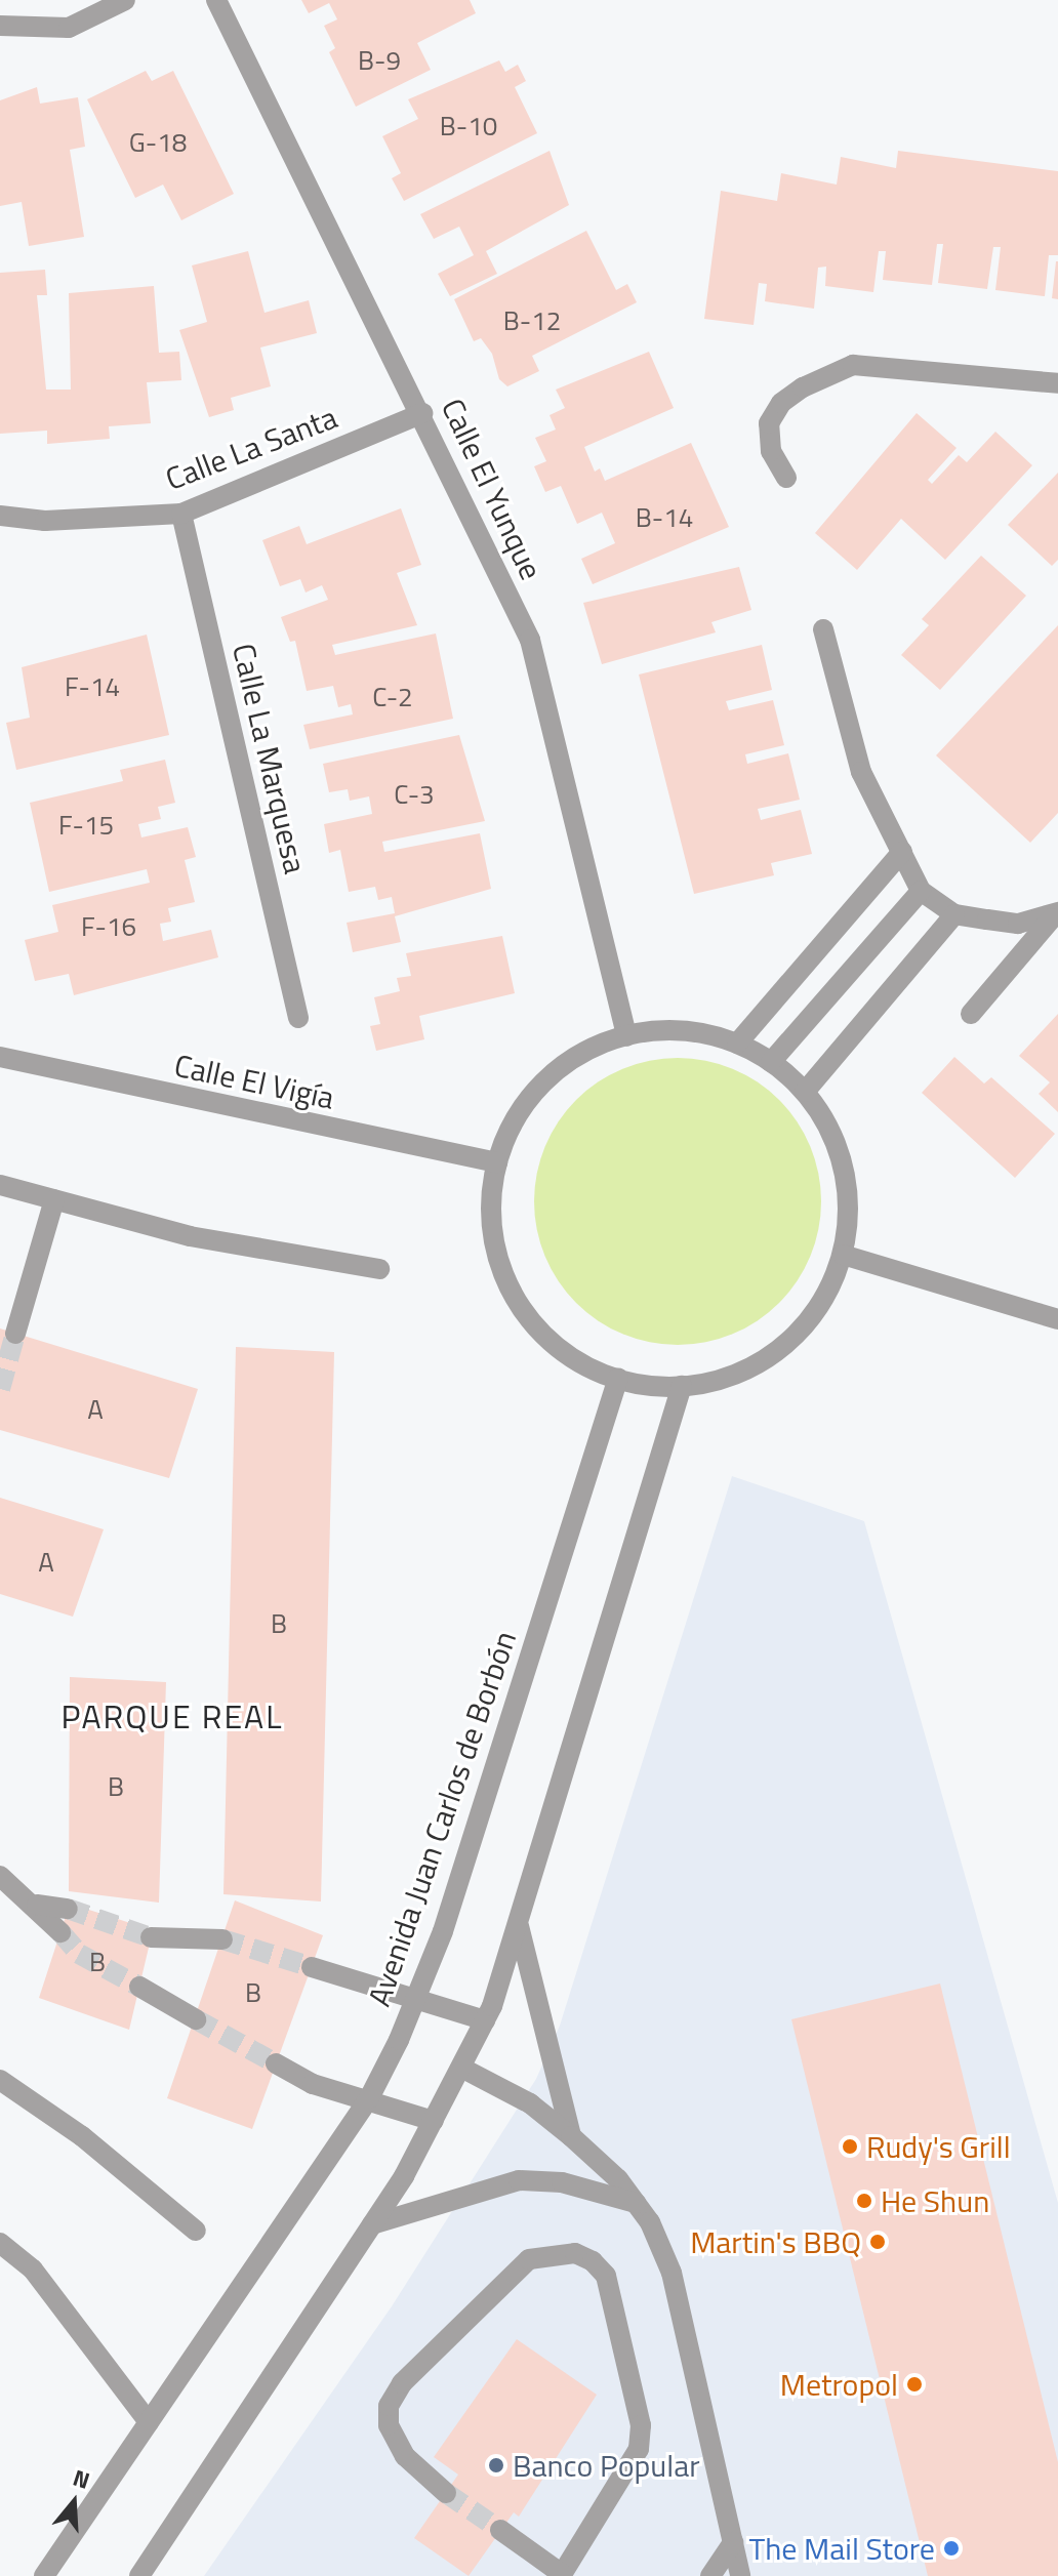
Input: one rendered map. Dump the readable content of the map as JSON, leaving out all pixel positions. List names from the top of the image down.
{
  "streets": {
    "street": [
      "Calle La Santa",
      "Calle El Yunque",
      "Calle La Marquesa",
      "Calle El Vigía",
      "Avenida Juan Carlos de Borbón"
    ]
  },
  "crossings": [
    ["Calle La Santa", "Calle El Yunque"],
    ["Calle La Santa", "Calle La Marquesa"]
  ],
  "districts": ["PARQUE REAL"],
  "places": [
    "Rudy's Grill",
    "He Shun",
    "Martin's BBQ",
    "Metropol",
    "Banco Popular",
    "The Mail Store"
  ],
  "house_numbers": [
    "B-9",
    "B-10",
    "G-18",
    "B-12",
    "B-14",
    "F-14",
    "C-2",
    "C-3",
    "F-15",
    "F-16",
    "A",
    "A",
    "B",
    "B",
    "B",
    "B"
  ],
  "north": "top"
}
